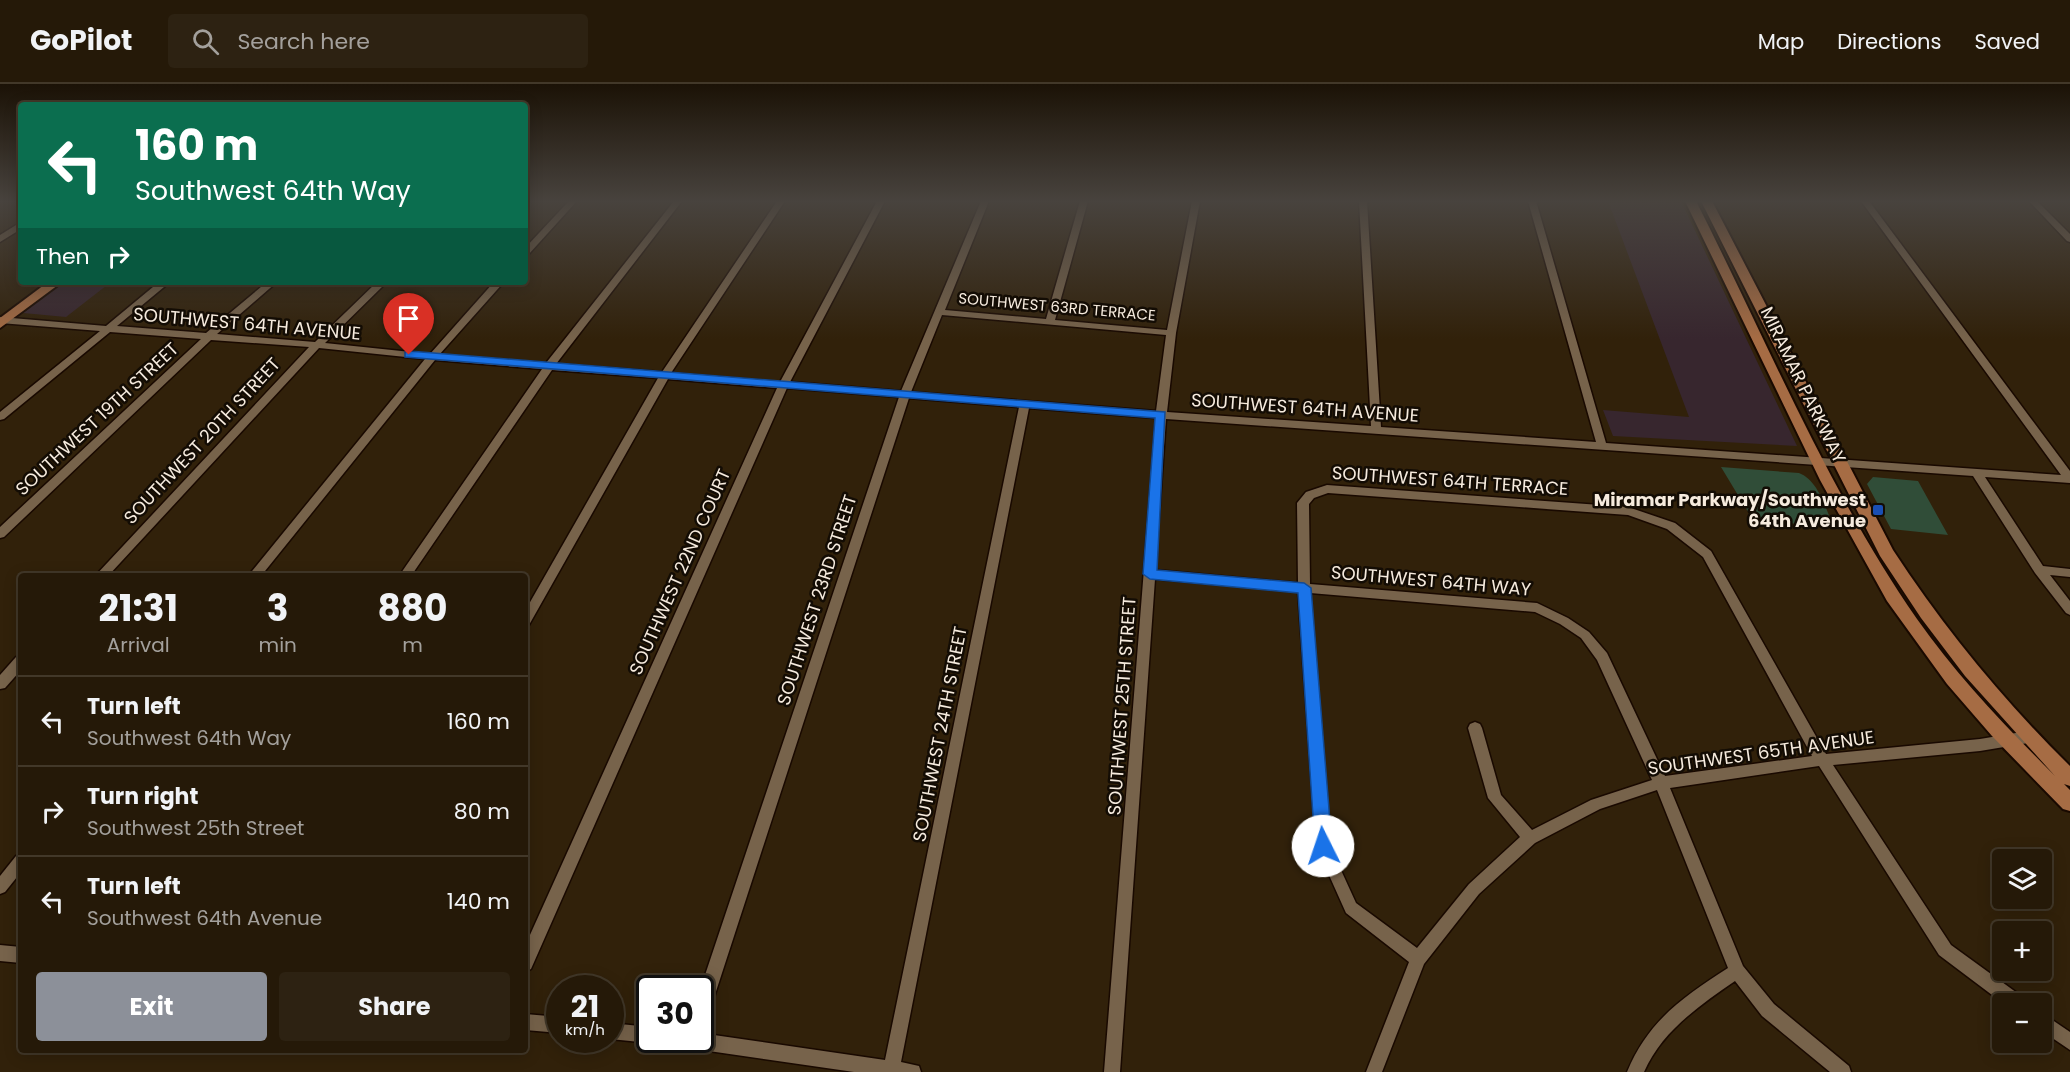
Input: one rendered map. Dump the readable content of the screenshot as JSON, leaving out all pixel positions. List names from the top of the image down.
{
  "streets": {
    "main road": ["MIRAMAR PARKWAY"],
    "street": [
      "SOUTHWEST 63RD TERRACE",
      "SOUTHWEST 64TH AVENUE",
      "SOUTHWEST 19TH STREET",
      "SOUTHWEST 20TH STREET",
      "SOUTHWEST 64TH TERRACE",
      "SOUTHWEST 22ND COURT",
      "SOUTHWEST 64TH WAY",
      "SOUTHWEST 23RD STREET",
      "SOUTHWEST 25TH STREET",
      "SOUTHWEST 24TH STREET",
      "SOUTHWEST 65TH AVENUE"
    ]
  },
  "crossings": [
    ["SOUTHWEST 63RD TERRACE", "SOUTHWEST 23RD STREET"],
    ["SOUTHWEST 63RD TERRACE", "SOUTHWEST 25TH STREET"],
    ["SOUTHWEST 64TH AVENUE", "MIRAMAR PARKWAY"],
    ["SOUTHWEST 64TH AVENUE", "SOUTHWEST 19TH STREET"],
    ["SOUTHWEST 64TH AVENUE", "SOUTHWEST 20TH STREET"],
    ["SOUTHWEST 64TH AVENUE", "SOUTHWEST 22ND COURT"],
    ["SOUTHWEST 64TH AVENUE", "SOUTHWEST 23RD STREET"],
    ["SOUTHWEST 64TH AVENUE", "SOUTHWEST 25TH STREET"],
    ["SOUTHWEST 64TH AVENUE", "SOUTHWEST 24TH STREET"],
    ["MIRAMAR PARKWAY", "SOUTHWEST 65TH AVENUE"],
    ["SOUTHWEST 64TH TERRACE", "SOUTHWEST 64TH WAY"],
    ["SOUTHWEST 64TH TERRACE", "SOUTHWEST 65TH AVENUE"],
    ["SOUTHWEST 64TH WAY", "SOUTHWEST 25TH STREET"],
    ["SOUTHWEST 64TH WAY", "SOUTHWEST 65TH AVENUE"]
  ],
  "places": {
    "transit": ["Miramar Parkway/Southwest 64th Avenue"]
  },
  "page": {
    "header": "GoPilot",
    "search": "Search here",
    "nav": ["Map", "Directions", "Saved"],
    "turn": ["160 m", "Southwest 64th Way"],
    "then": "Then",
    "eta": [
      "21:31",
      "Arrival",
      "3",
      "min",
      "880",
      "m"
    ],
    "list": [
      {
        "name": "Turn left",
        "note": "Southwest 64th Way",
        "value": "160 m"
      },
      {
        "name": "Turn right",
        "note": "Southwest 25th Street",
        "value": "80 m"
      },
      {
        "name": "Turn left",
        "note": "Southwest 64th Avenue",
        "value": "140 m"
      }
    ],
    "map_buttons": ["+", "−"],
    "buttons": ["Exit", "Share"],
    "speed": "21 km/h",
    "limit": "30"
  }
}
